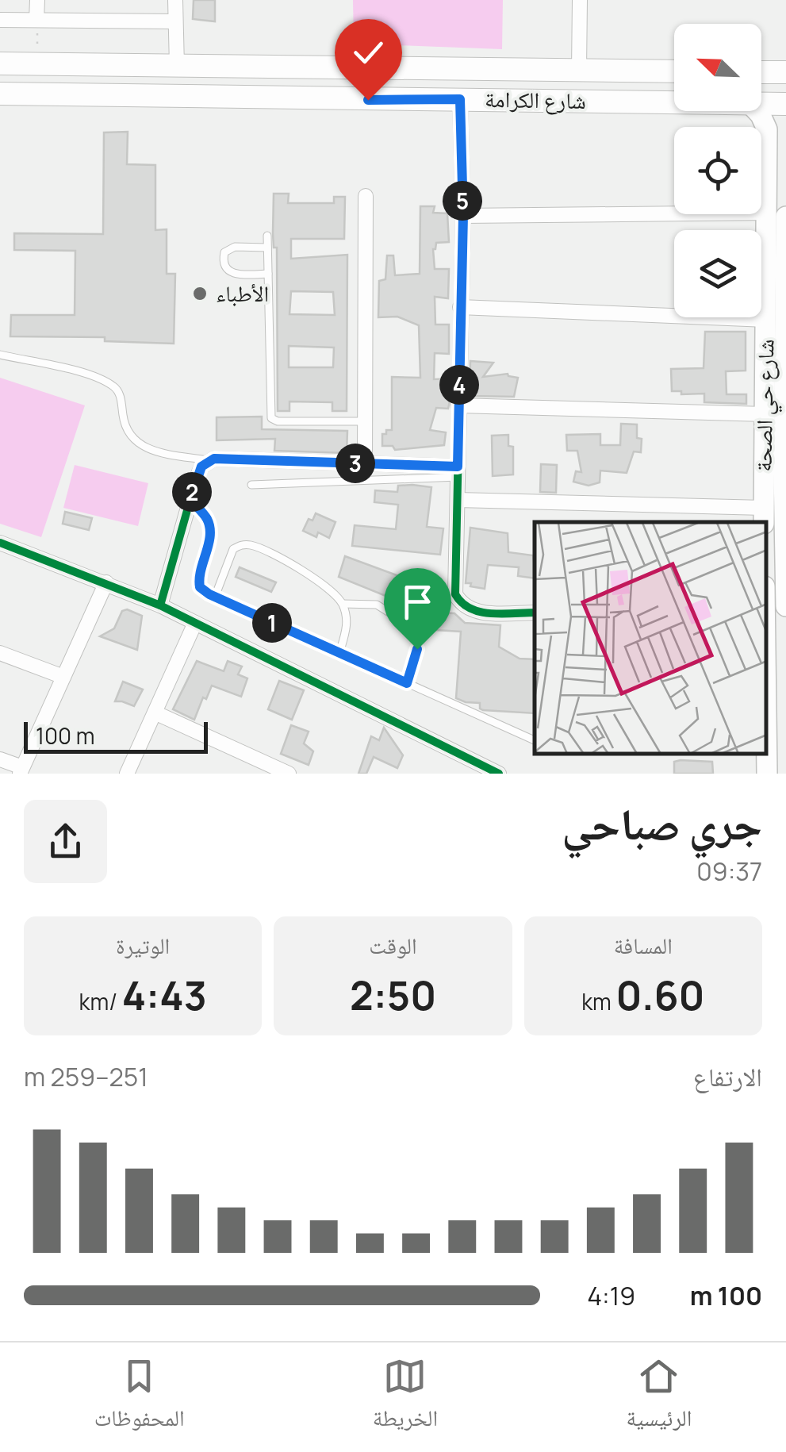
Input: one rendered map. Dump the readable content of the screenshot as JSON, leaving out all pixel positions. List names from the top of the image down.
{
  "streets": {
    "main road": ["شارع الكرامة", "شارع حي الصحة"]
  },
  "places": ["الأطباء"],
  "scale_bar": "100 m",
  "north": "top left",
  "page": {
    "pins": [
      "5",
      "4",
      "3",
      "2",
      "1"
    ],
    "scale": "100 m",
    "heading": ["جري صباحي", "09:37"],
    "stats": [
      ["المسافة", "0.60 km"],
      ["الوقت", "2:50"],
      ["الوتيرة", "4:43 /km"]
    ],
    "chart": ["الارتفاع", "251–259 m"],
    "list": [
      {
        "name": "100 m",
        "note": "4:19"
      }
    ],
    "tabs": ["الرئيسية", "الخريطة", "المحفوظات"]
  }
}
